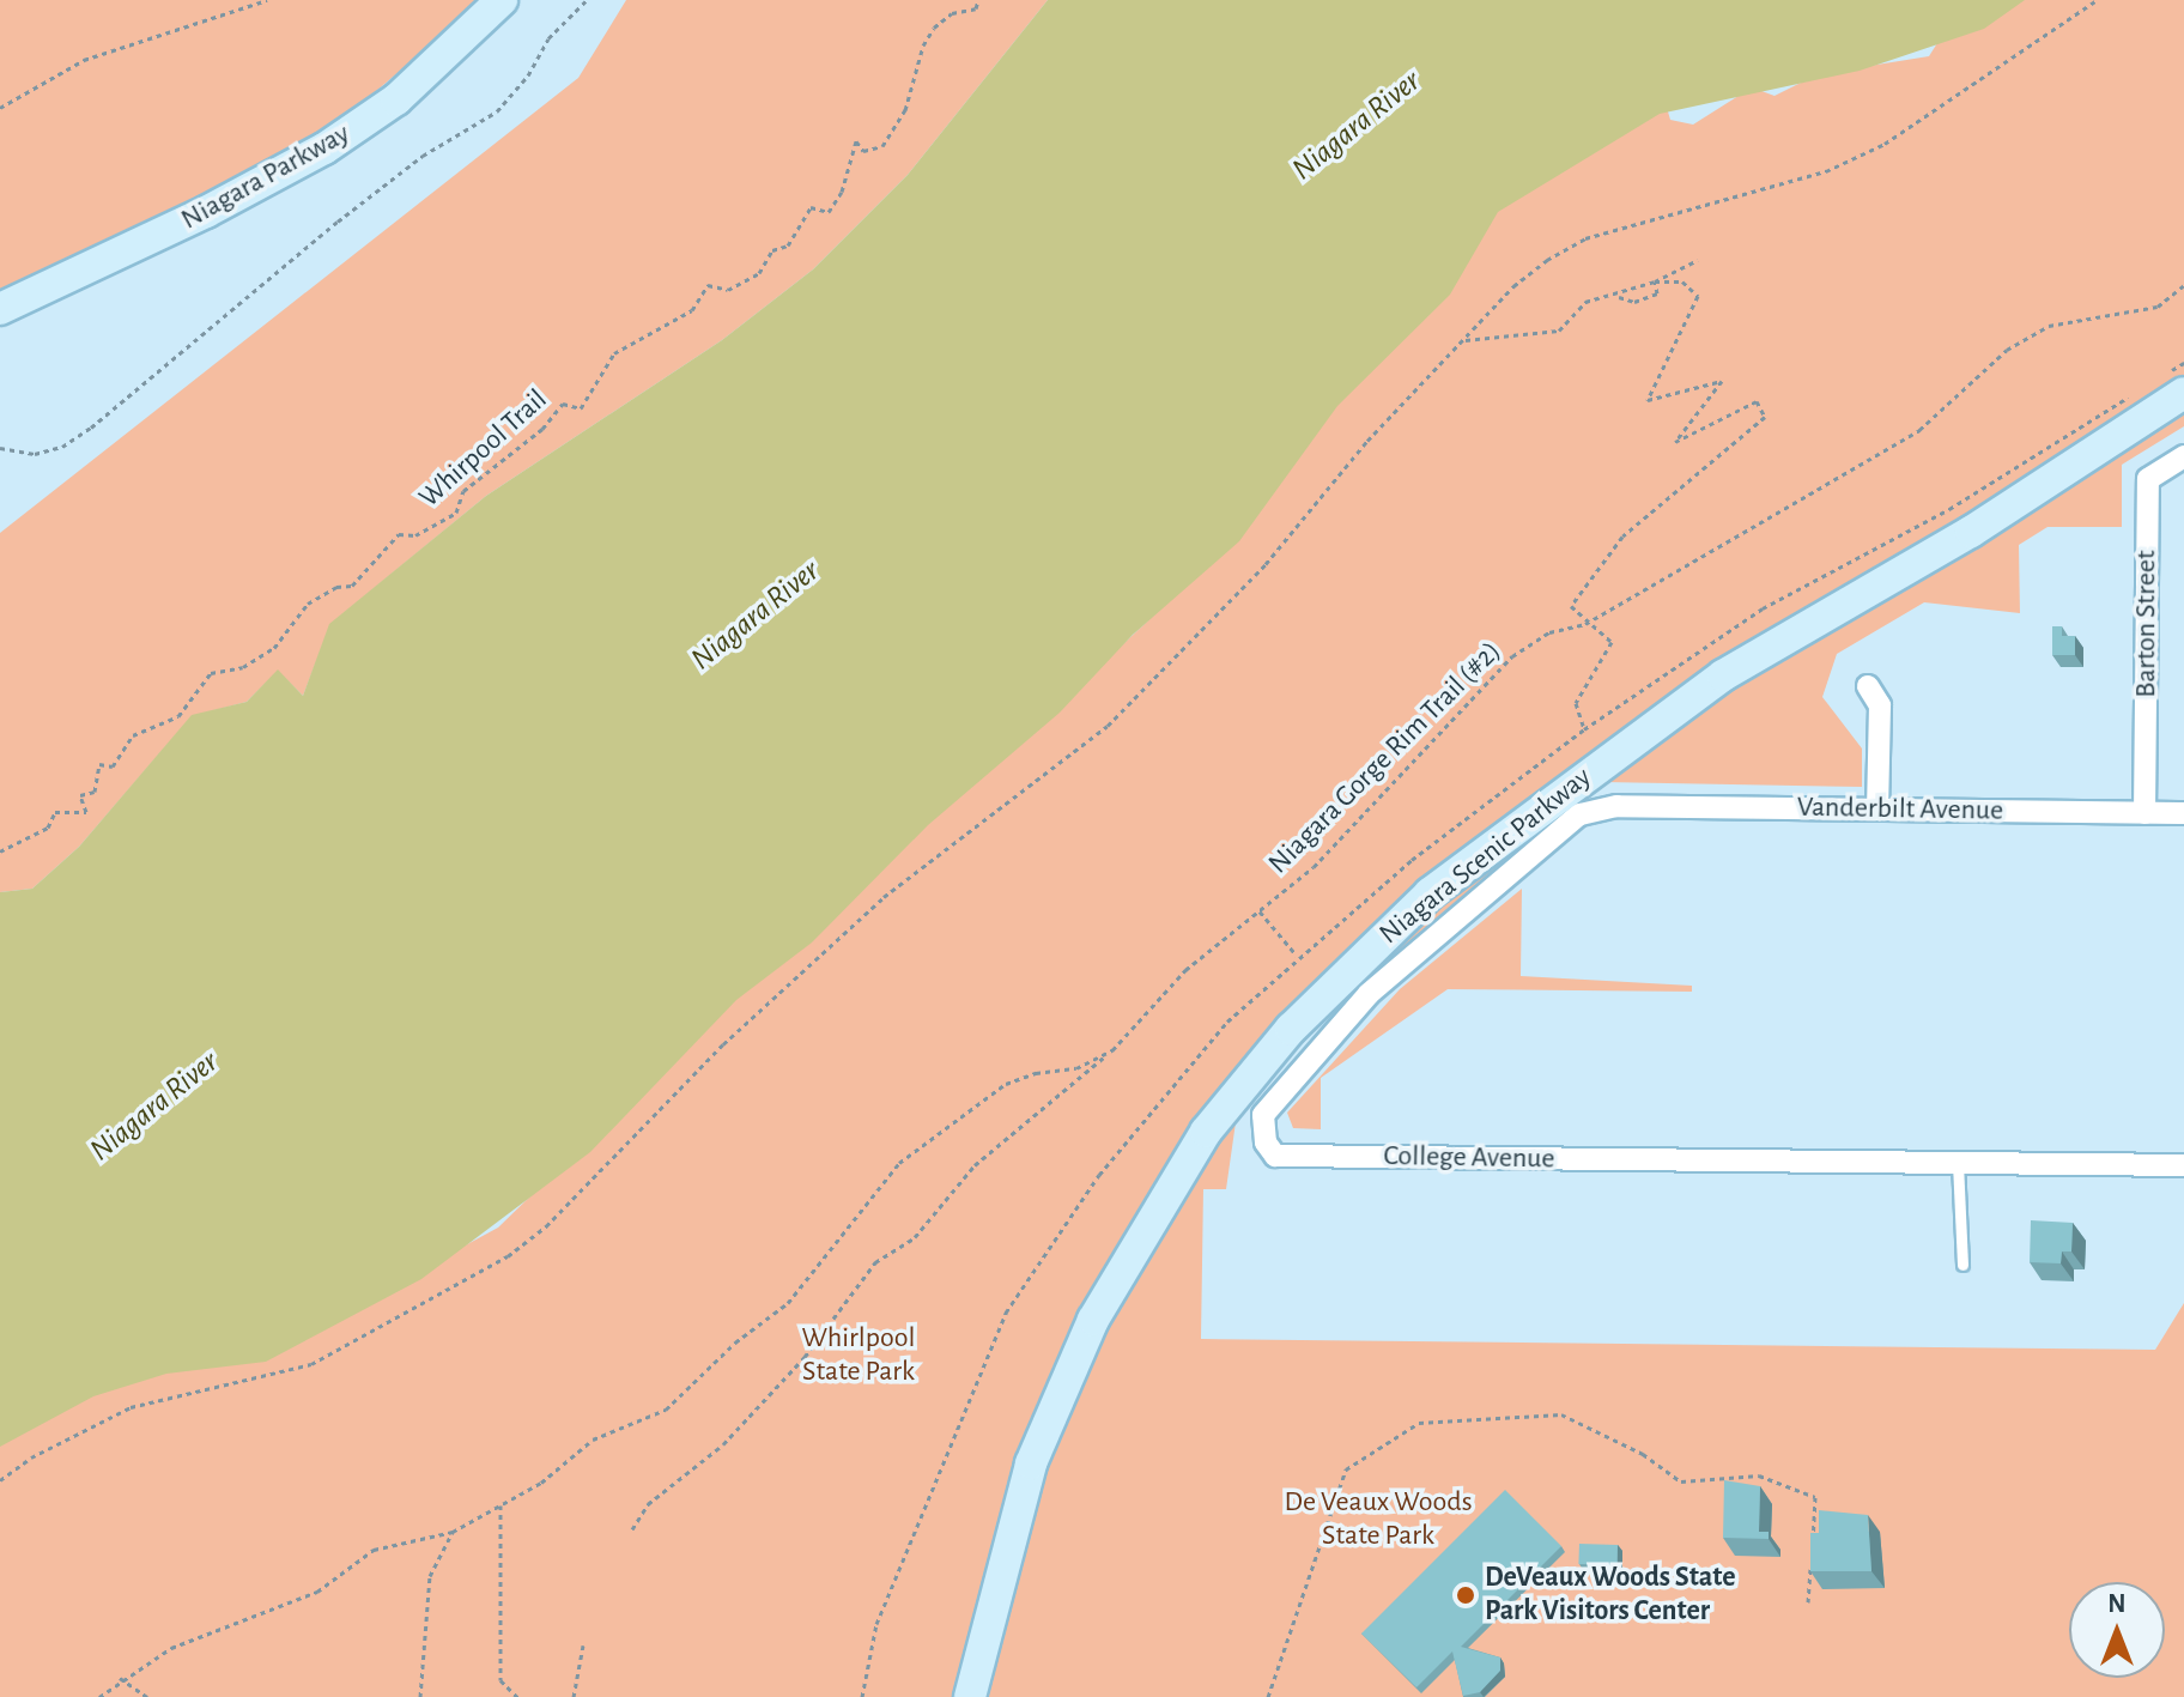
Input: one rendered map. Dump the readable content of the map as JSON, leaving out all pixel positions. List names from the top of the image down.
{
  "streets": {
    "main road": ["Niagara Parkway", "Niagara Scenic Parkway"],
    "street": ["Barton Street", "Vanderbilt Avenue", "College Avenue"],
    "path": ["Whirpool Trail", "Niagara Gorge Rim Trail (#2)"]
  },
  "crossings": [
    ["Barton Street", "Vanderbilt Avenue"],
    ["Vanderbilt Avenue", "College Avenue"]
  ],
  "water": ["Niagara River"],
  "parks": ["Whirlpool State Park", "De Veaux Woods State Park"],
  "places": ["DeVeaux Woods State Park Visitors Center"],
  "north": "top"
}
